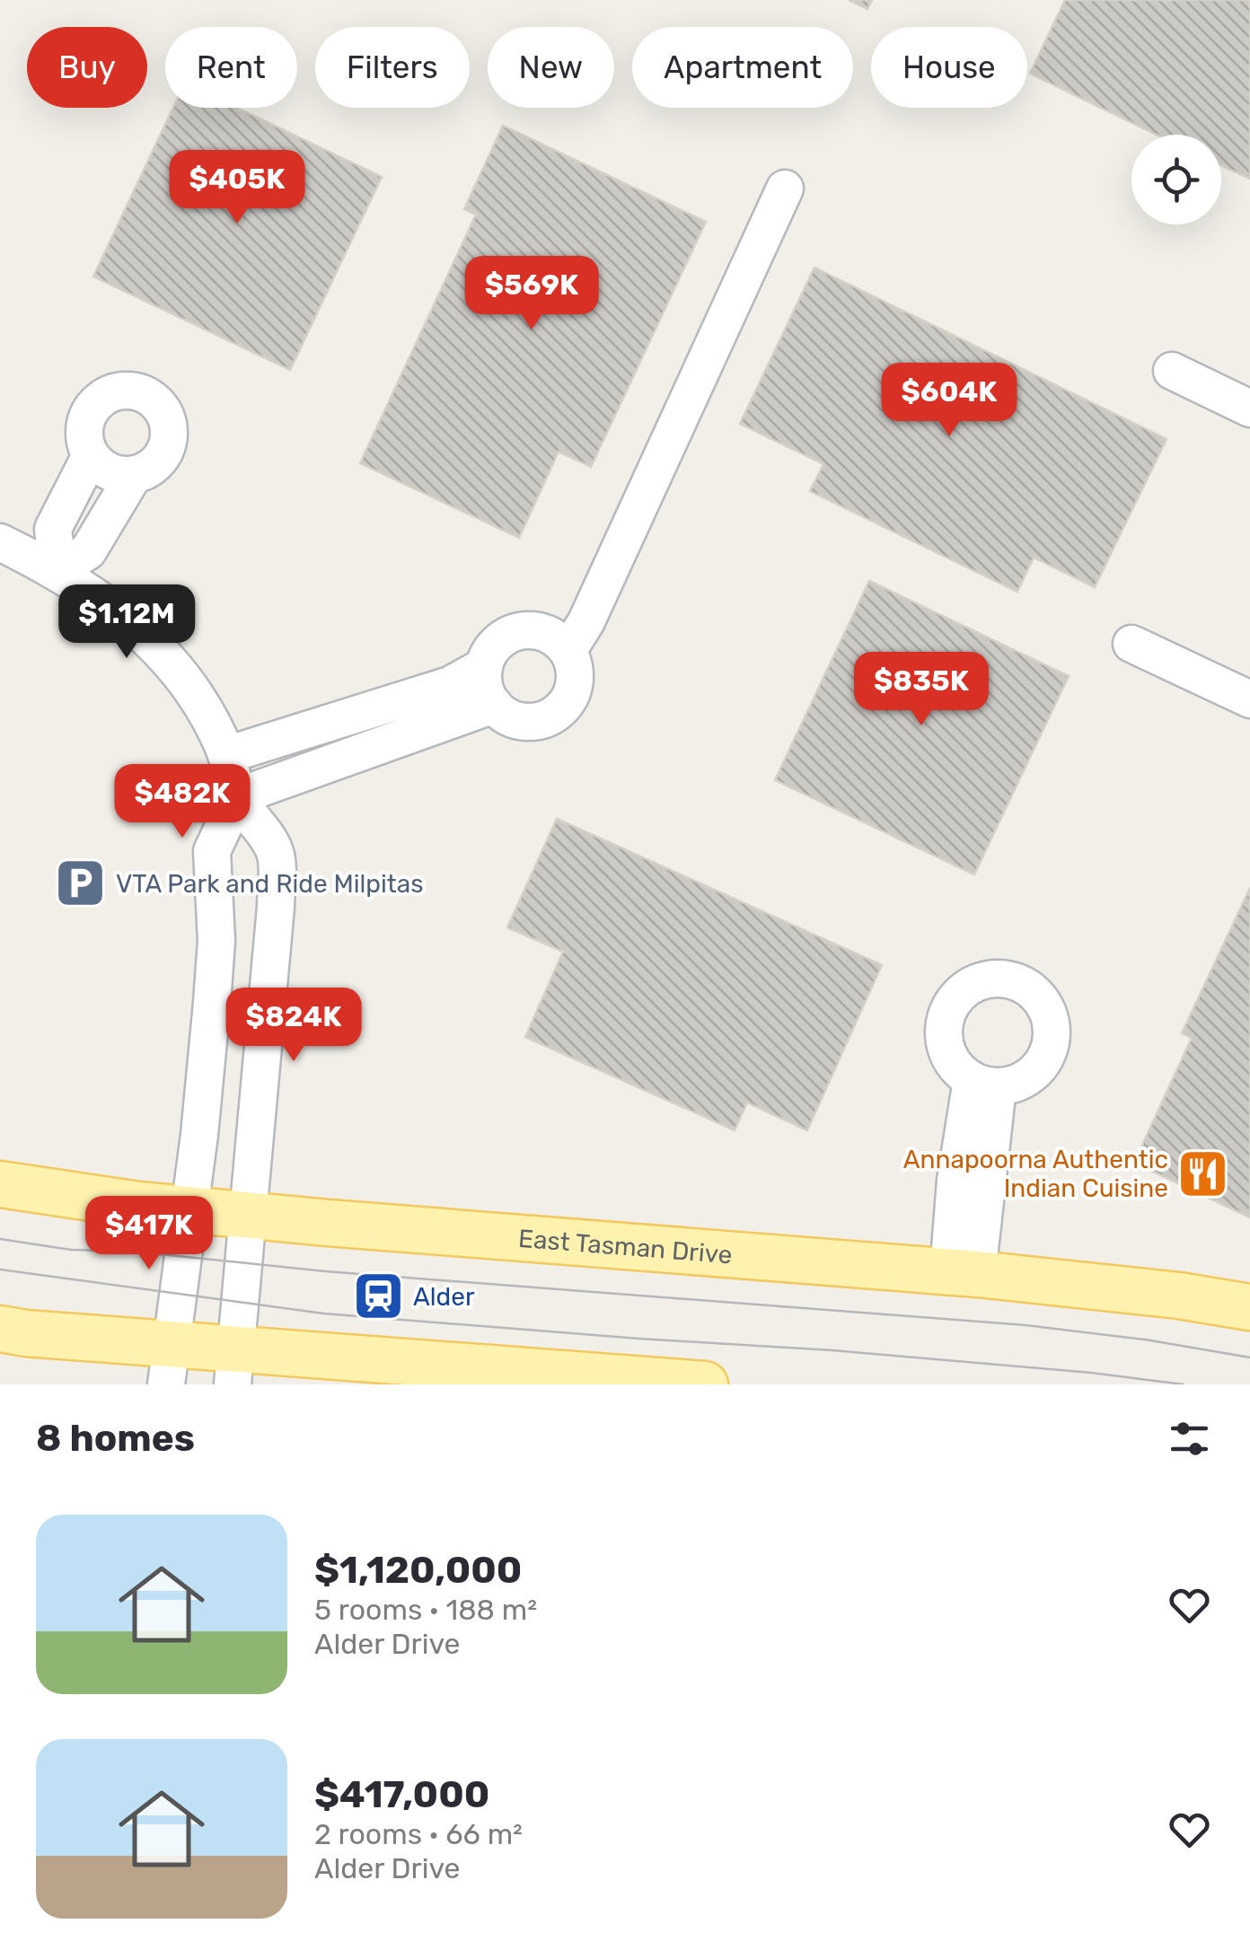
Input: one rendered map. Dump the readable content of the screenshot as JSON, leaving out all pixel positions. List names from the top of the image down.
{
  "streets": {
    "main road": ["East Tasman Drive"]
  },
  "places": {
    "parking": ["VTA Park and Ride Milpitas"],
    "restaurant": ["Annapoorna Authentic Indian Cuisine"],
    "station": ["Alder"]
  },
  "page": {
    "chip": [
      "Buy",
      "Rent",
      "Filters",
      "New",
      "Apartment",
      "House"
    ],
    "price": [
      "$405K",
      "$569K",
      "$604K",
      "$1.12M",
      "$835K",
      "$482K",
      "$824K",
      "$417K"
    ],
    "heading": "8 homes",
    "list": [
      {
        "name": "$1,120,000",
        "note": "5 rooms · 188 m² · Alder Drive"
      },
      {
        "name": "$417,000",
        "note": "2 rooms · 66 m² · Alder Drive"
      }
    ]
  }
}
